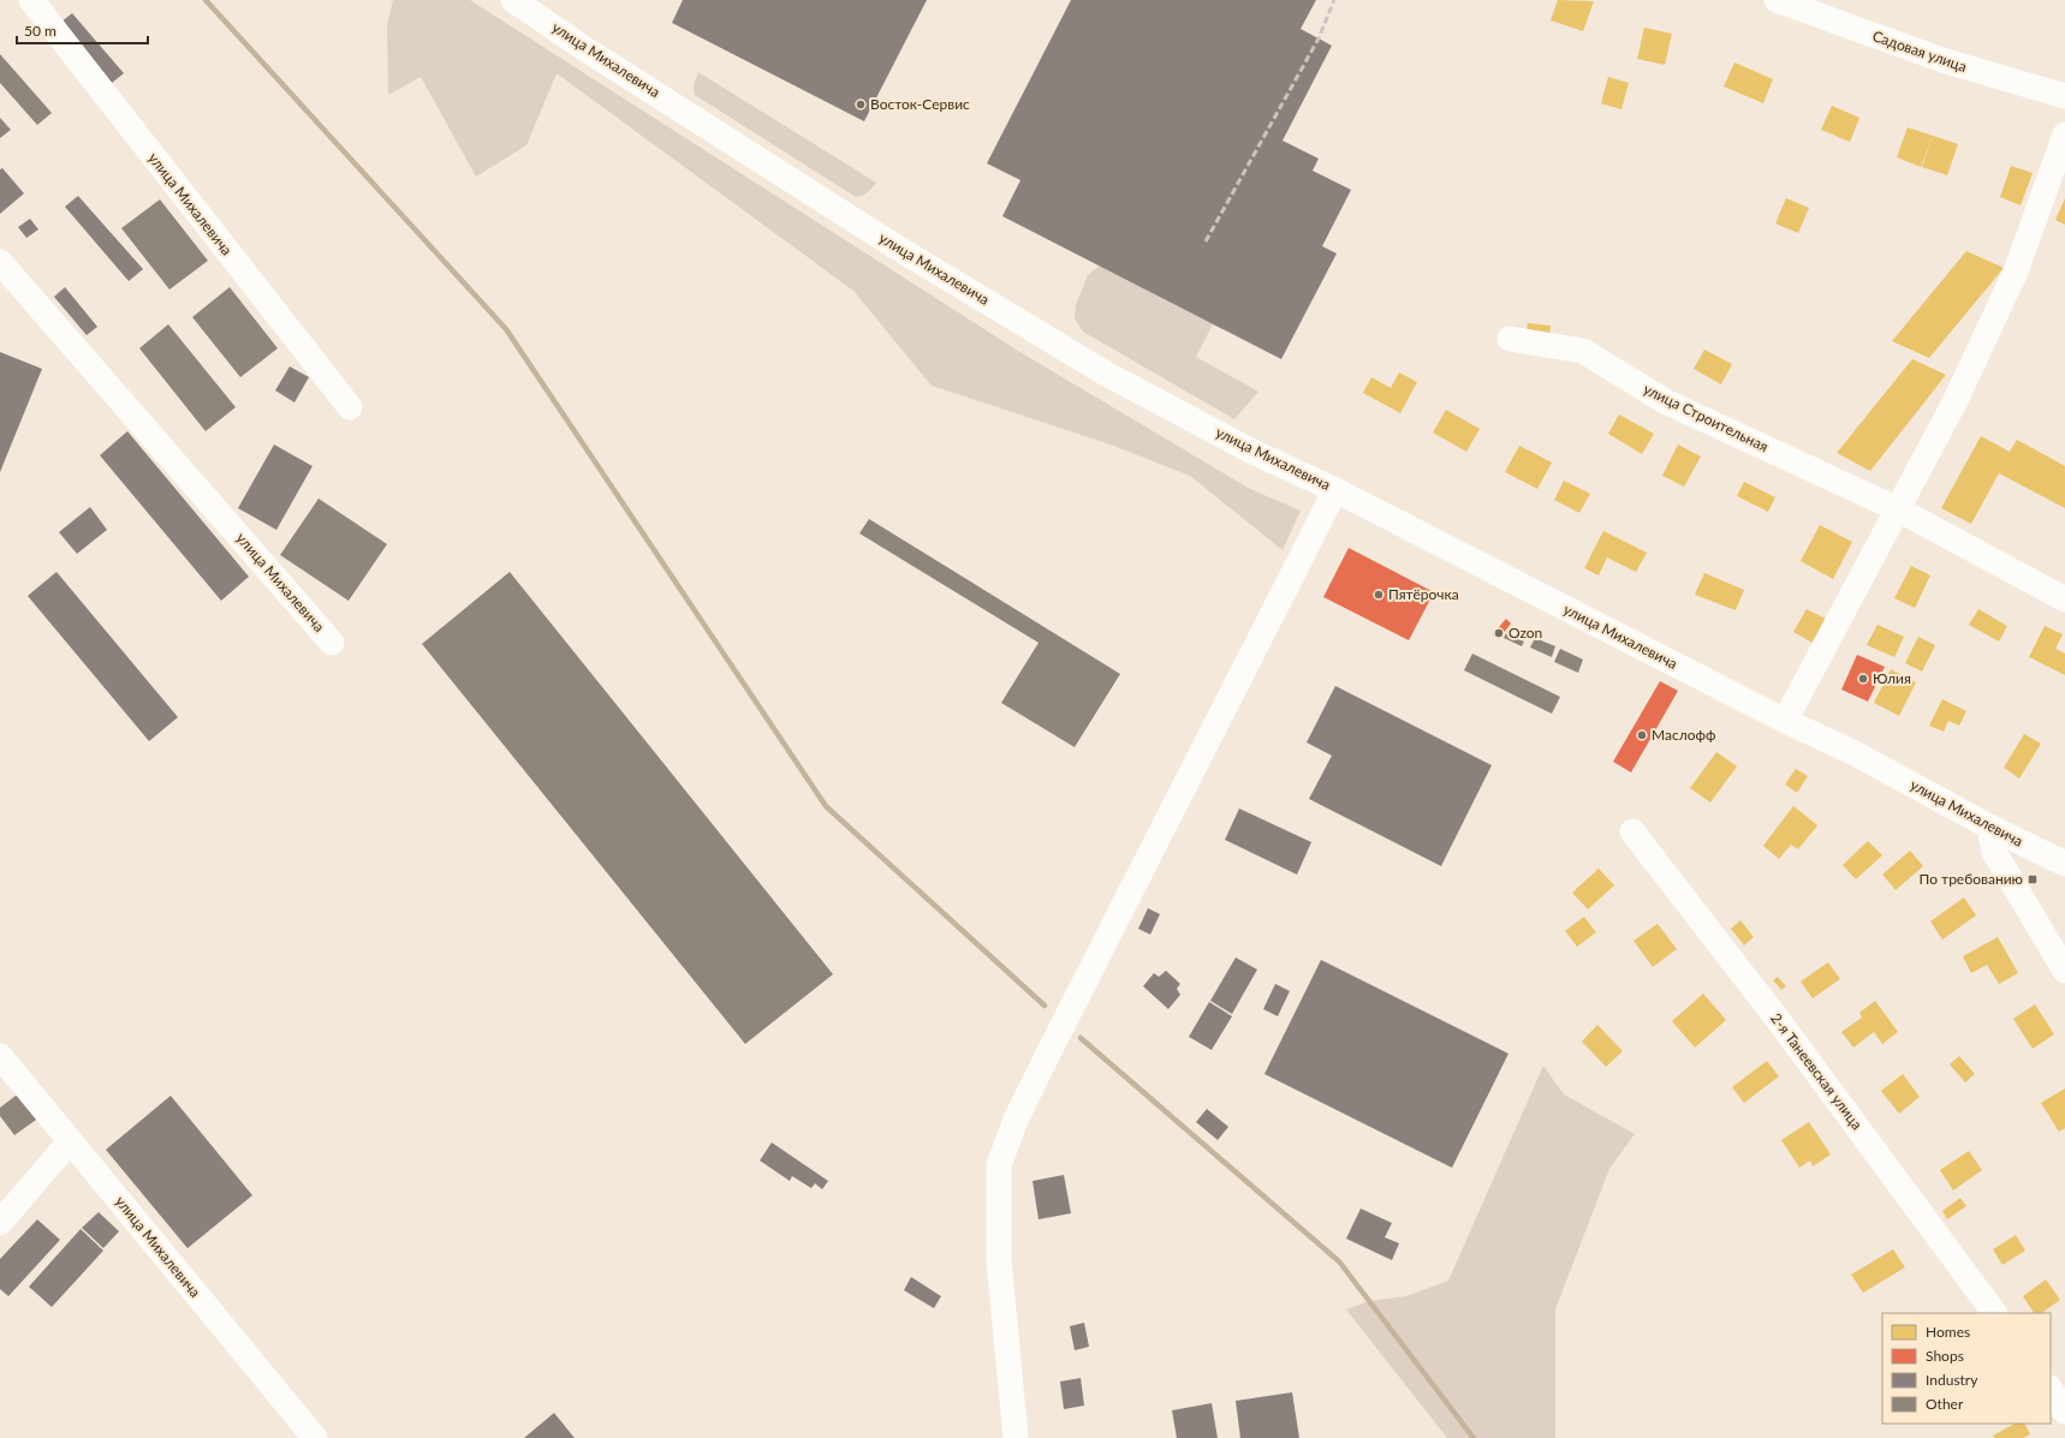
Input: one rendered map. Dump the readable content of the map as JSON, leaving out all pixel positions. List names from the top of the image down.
{
  "streets": {
    "street": [
      "Садовая улица",
      "улица Михалевича",
      "улица Строительная",
      "2-я Танеевская улица"
    ]
  },
  "places": {
    "other": [
      "Восток-Сервис",
      "Пятёрочка",
      "Ozon",
      "Юлия",
      "Маслофф"
    ],
    "transit": ["По требованию"]
  },
  "legend": [
    "Homes",
    "Shops",
    "Industry",
    "Other"
  ],
  "scale_bar": "50 m"
}
